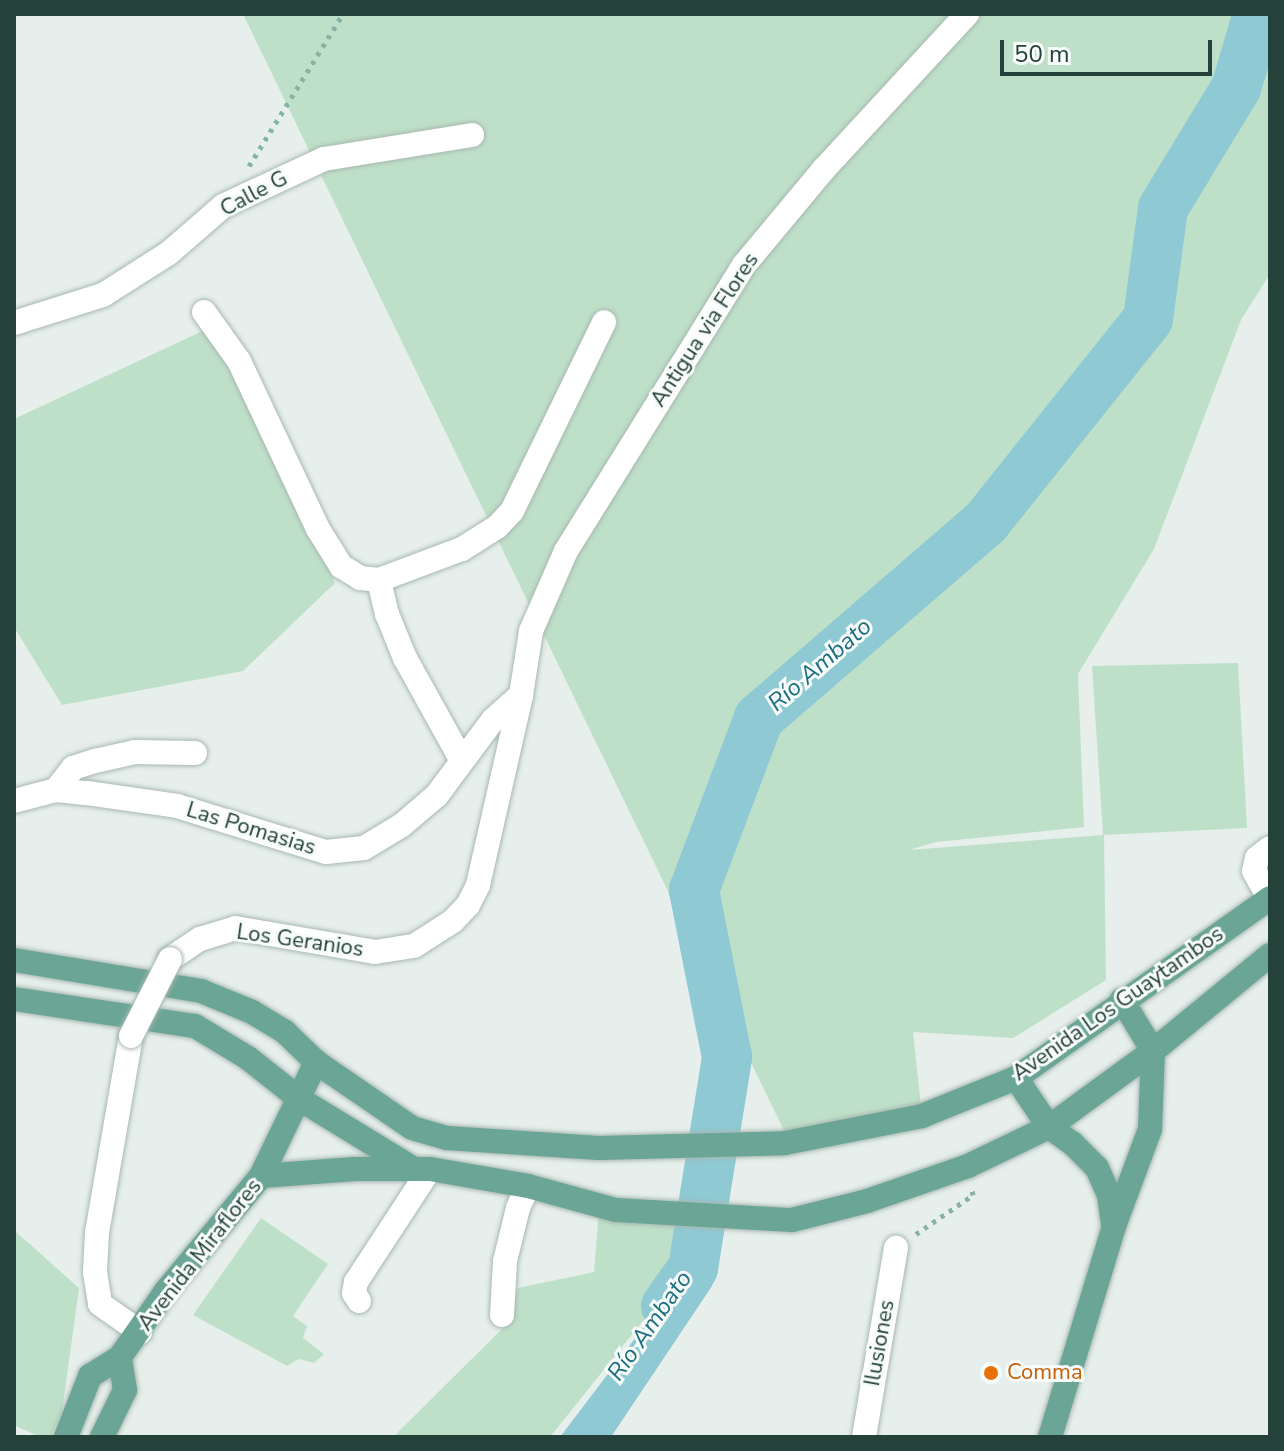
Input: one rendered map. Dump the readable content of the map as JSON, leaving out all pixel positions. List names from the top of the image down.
{
  "streets": {
    "main road": ["Avenida Los Guaytambos", "Avenida Miraflores"],
    "street": [
      "Calle G",
      "Antigua via Flores",
      "Las Pomasias",
      "Los Geranios",
      "Ilusiones"
    ]
  },
  "crossings": [
    ["Antigua via Flores", "Las Pomasias"],
    ["Antigua via Flores", "Los Geranios"],
    ["Las Pomasias", "Los Geranios"],
    ["Los Geranios", "Avenida Miraflores"],
    ["Avenida Los Guaytambos", "Avenida Miraflores"]
  ],
  "water": ["Río Ambato"],
  "places": ["Comma"],
  "scale_bar": "50 m"
}
